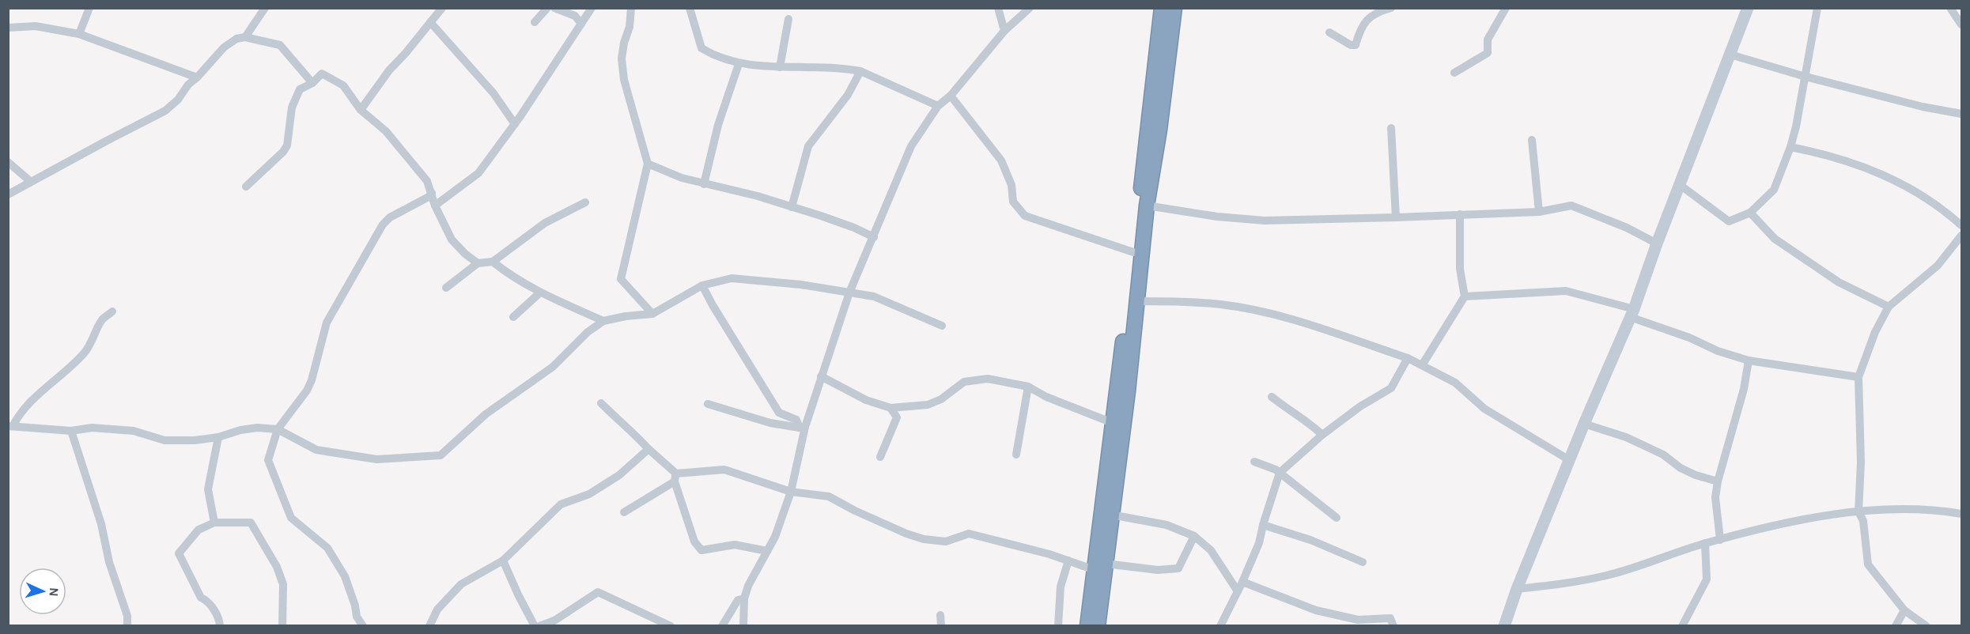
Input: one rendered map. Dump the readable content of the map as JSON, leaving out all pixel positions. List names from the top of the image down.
{
  "north": "right"
}
